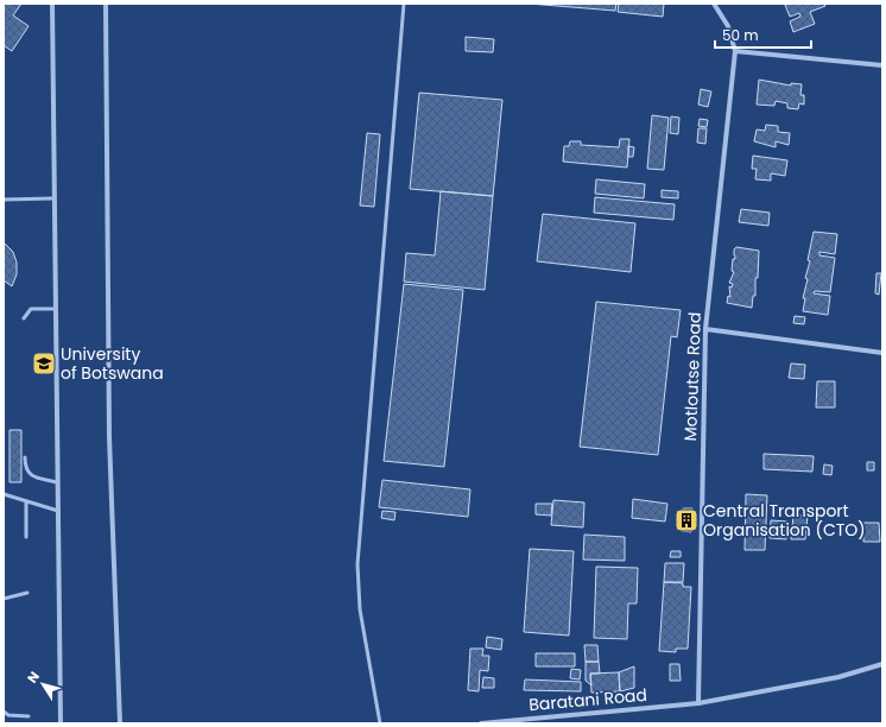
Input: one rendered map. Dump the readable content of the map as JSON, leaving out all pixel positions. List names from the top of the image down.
{
  "streets": {
    "street": ["Motloutse Road", "Baratani Road"]
  },
  "crossings": [
    ["Motloutse Road", "Baratani Road"]
  ],
  "places": {
    "school or university": ["University of Botswana"],
    "building": ["Central Transport Organisation (CTO)"]
  },
  "scale_bar": "50 m",
  "north": "top left"
}
